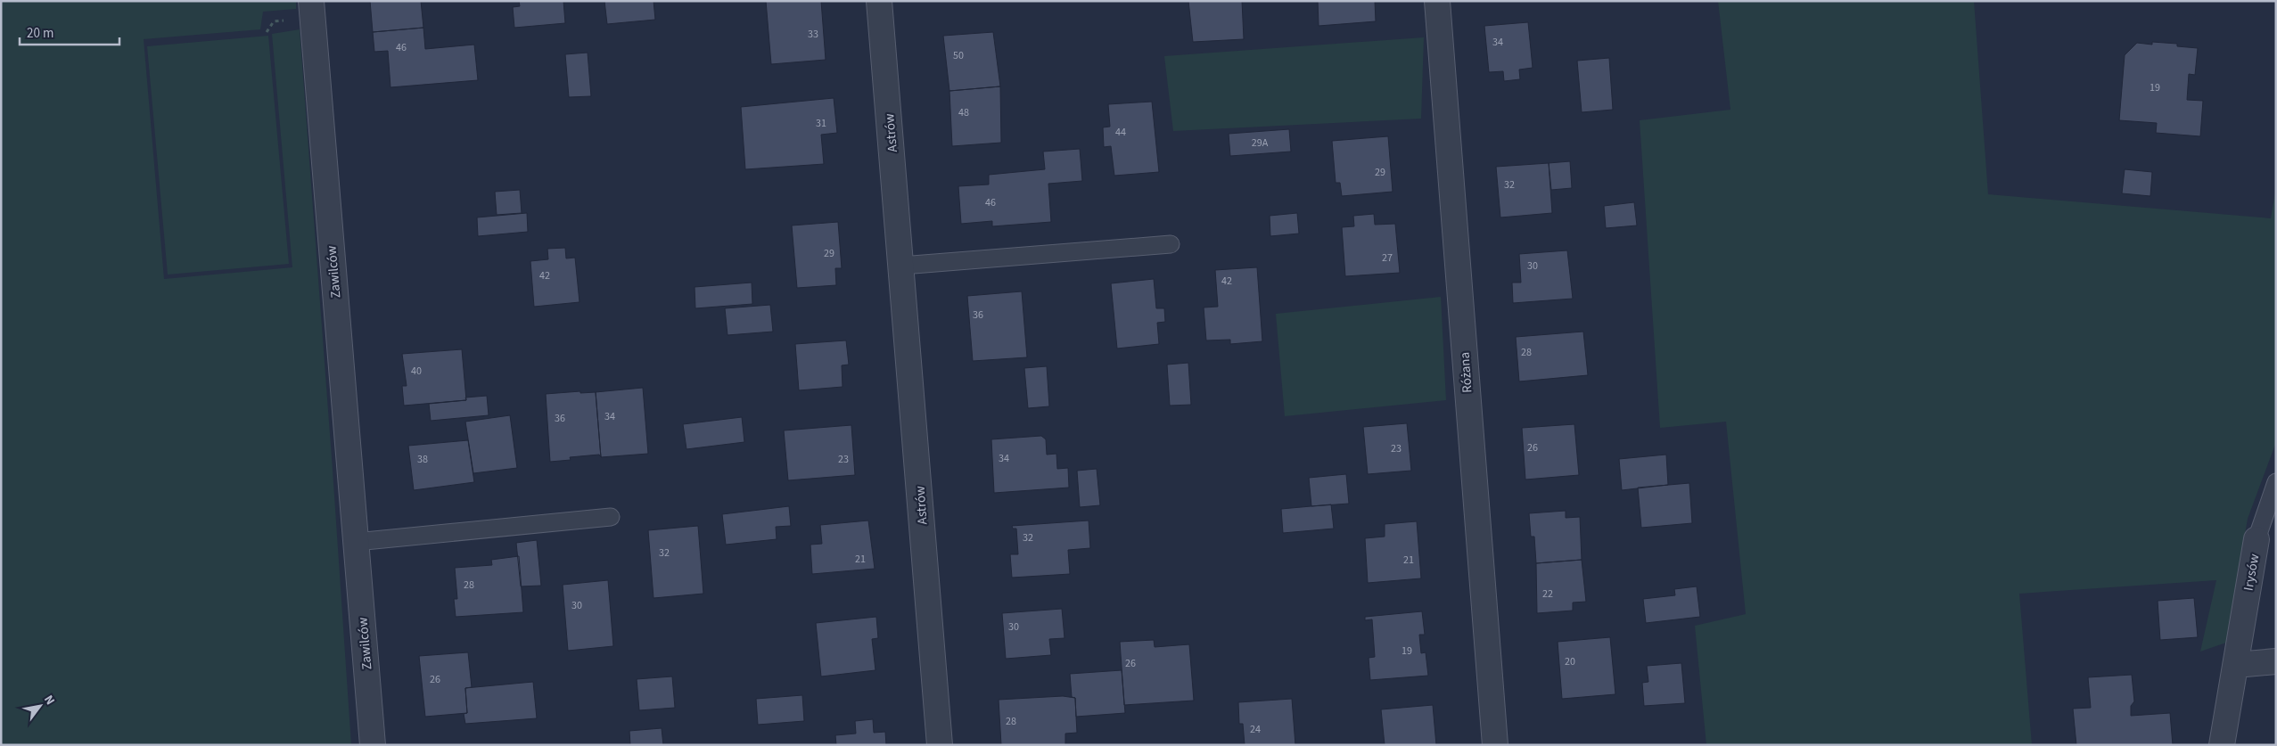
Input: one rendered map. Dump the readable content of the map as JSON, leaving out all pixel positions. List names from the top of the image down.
{
  "streets": {
    "street": [
      "Astrów",
      "Zawilców",
      "Różana",
      "Irysów"
    ]
  },
  "house_numbers": [
    "33",
    "34",
    "46",
    "50",
    "19",
    "48",
    "31",
    "44",
    "29A",
    "29",
    "32",
    "46",
    "29",
    "27",
    "30",
    "42",
    "42",
    "36",
    "28",
    "40",
    "34",
    "36",
    "26",
    "23",
    "34",
    "38",
    "23",
    "32",
    "32",
    "21",
    "21",
    "28",
    "22",
    "30",
    "30",
    "19",
    "20",
    "26",
    "26",
    "28",
    "24"
  ],
  "scale_bar": "20 m",
  "north": "top right"
}
